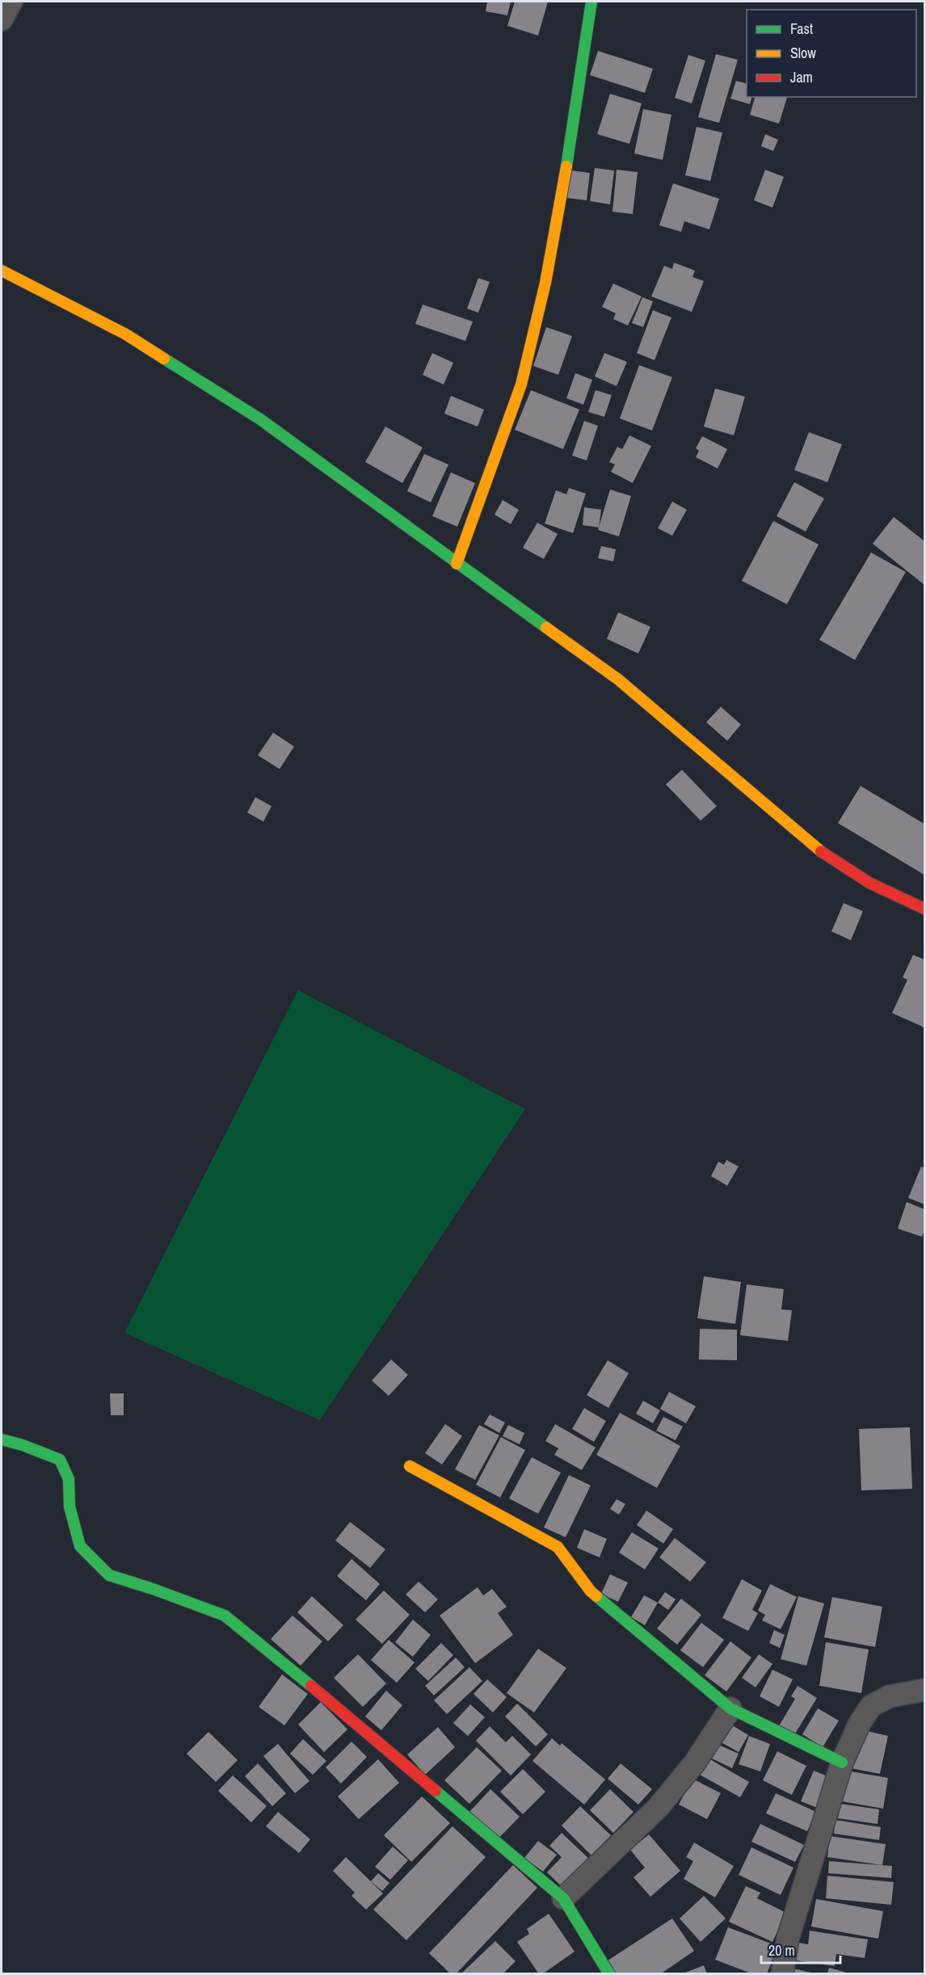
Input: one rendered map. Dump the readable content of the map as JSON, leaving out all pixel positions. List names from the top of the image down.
{
  "legend": ["Fast", "Slow", "Jam"],
  "scale_bar": "20 m"
}
